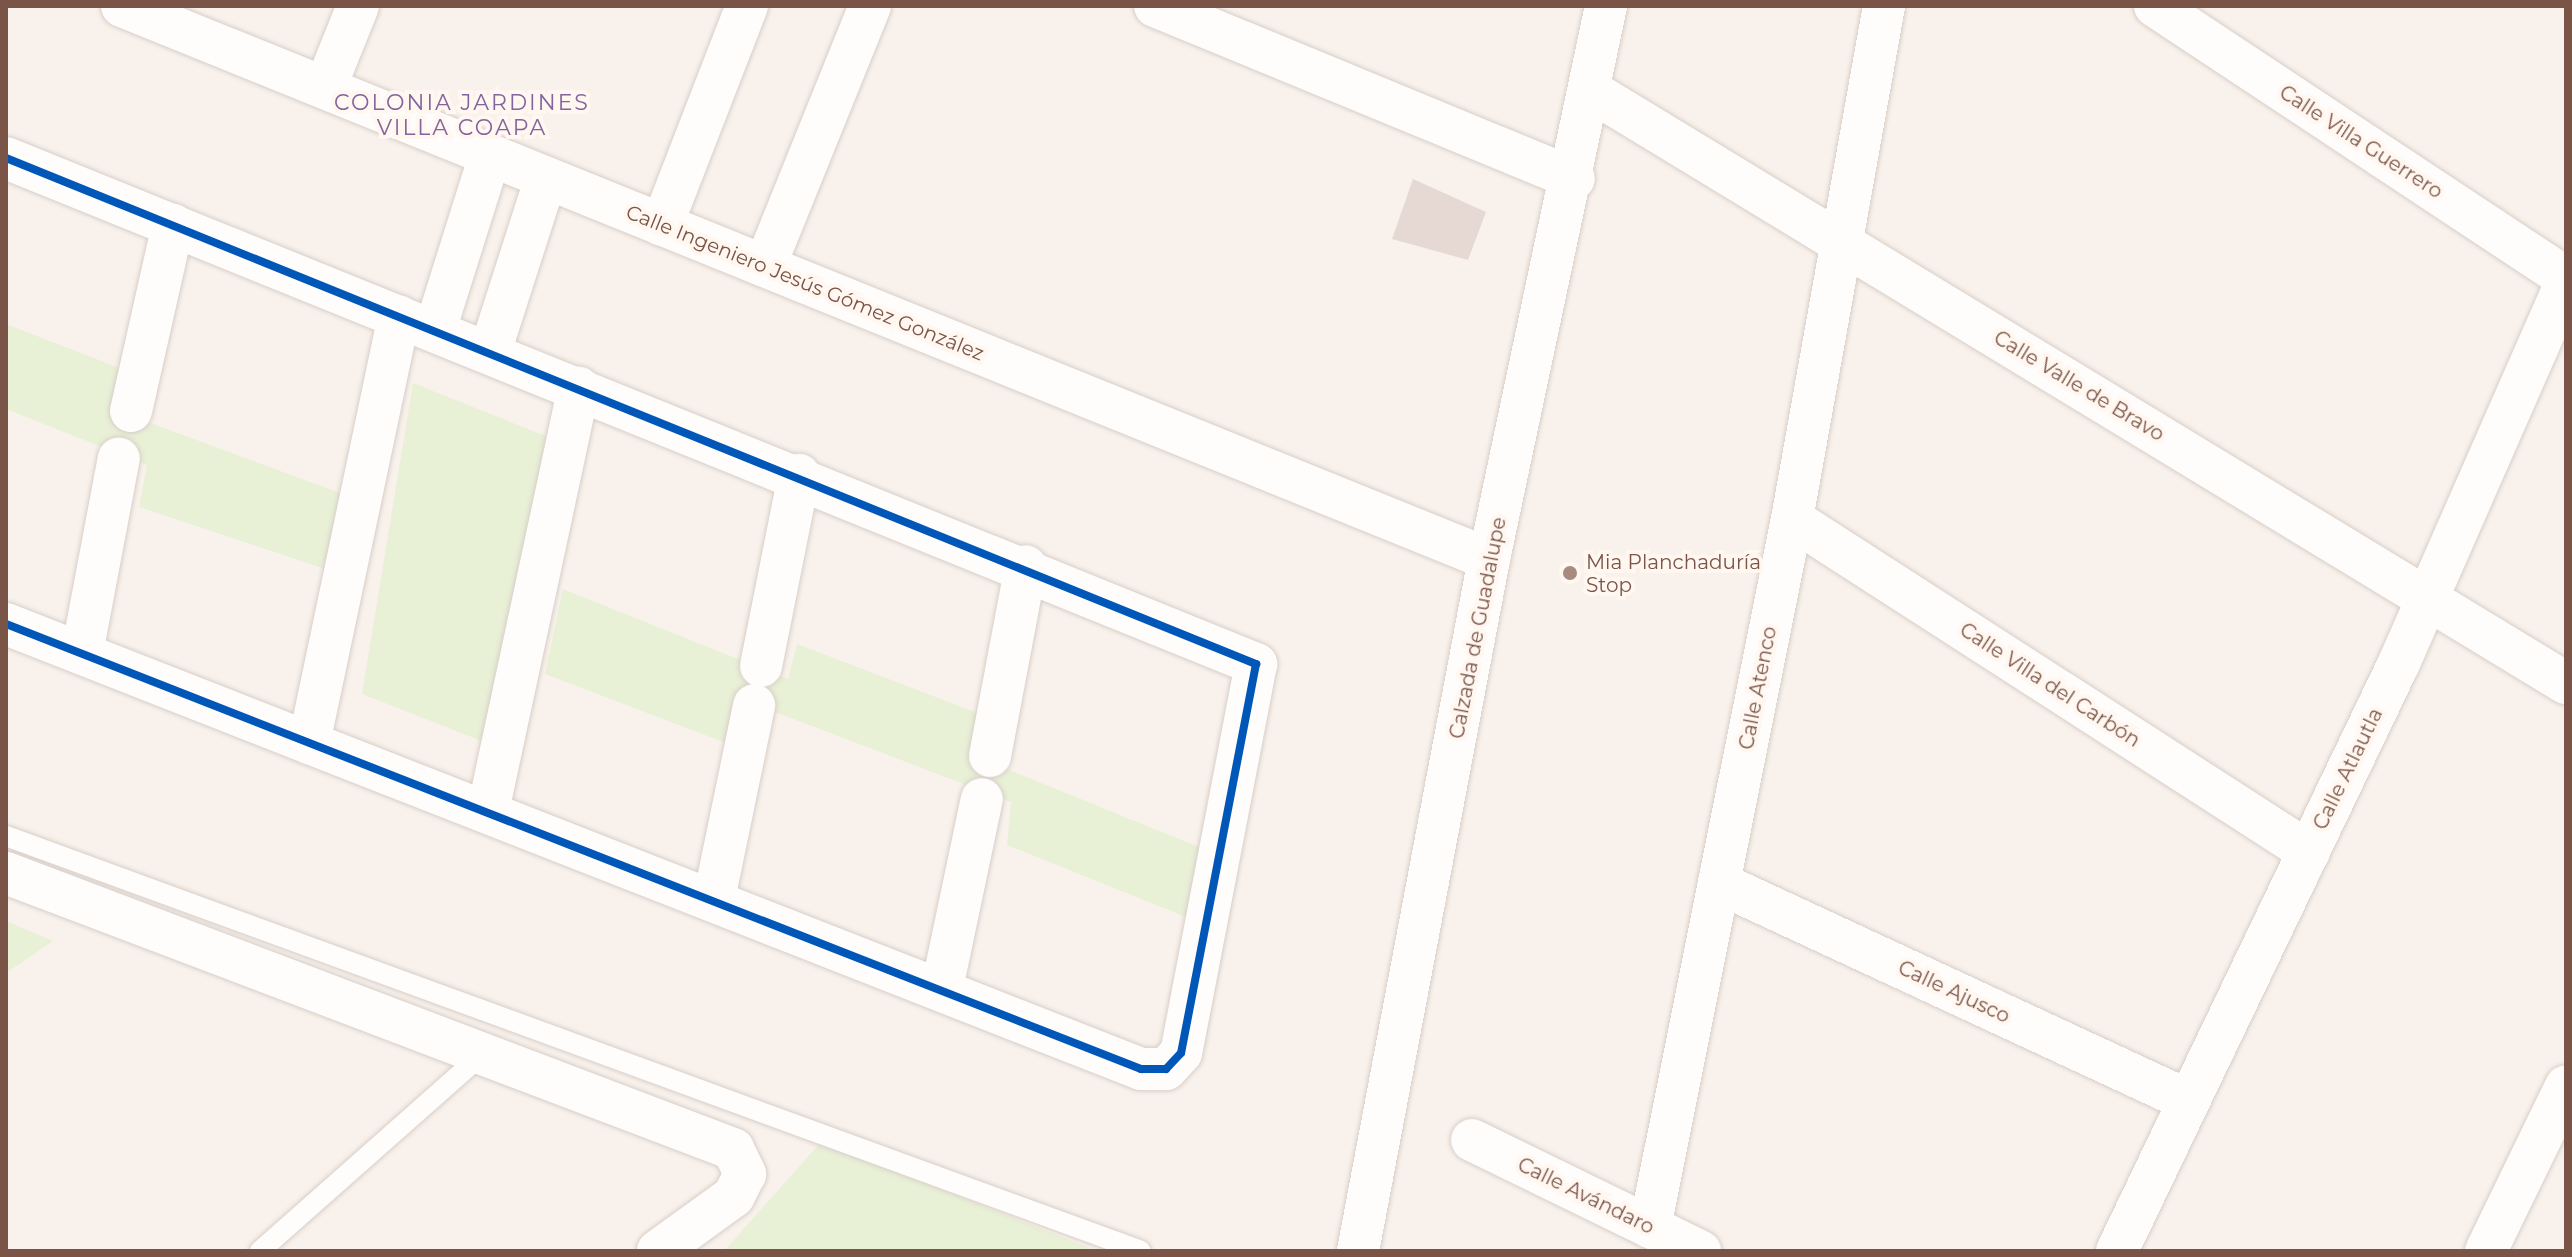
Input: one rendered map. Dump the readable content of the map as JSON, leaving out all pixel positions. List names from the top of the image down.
{
  "streets": {
    "street": [
      "Calle Villa Guerrero",
      "Calle Ingeniero Jesús Gómez González",
      "Calle Valle de Bravo",
      "Calzada de Guadalupe",
      "Calle Villa del Carbón",
      "Calle Atenco",
      "Calle Atlautla",
      "Calle Ajusco",
      "Calle Avándaro"
    ]
  },
  "crossings": [
    ["Calle Villa Guerrero", "Calle Atlautla"],
    ["Calle Ingeniero Jesús Gómez González", "Calzada de Guadalupe"],
    ["Calle Valle de Bravo", "Calzada de Guadalupe"],
    ["Calle Valle de Bravo", "Calle Atenco"],
    ["Calle Valle de Bravo", "Calle Atlautla"],
    ["Calle Villa del Carbón", "Calle Atenco"],
    ["Calle Villa del Carbón", "Calle Atlautla"],
    ["Calle Atenco", "Calle Ajusco"],
    ["Calle Atenco", "Calle Avándaro"],
    ["Calle Atlautla", "Calle Ajusco"]
  ],
  "districts": ["COLONIA JARDINES VILLA COAPA"],
  "places": ["Mia Planchaduría Stop"]
}
